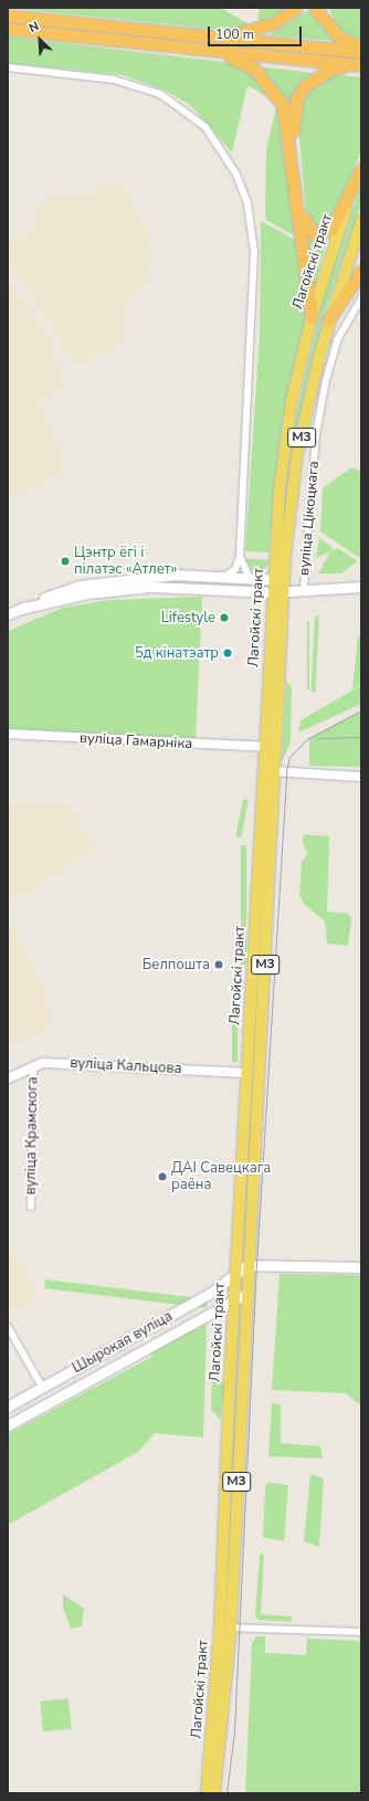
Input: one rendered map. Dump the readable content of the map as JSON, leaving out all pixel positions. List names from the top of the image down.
{
  "streets": {
    "highway": ["Лагойскі тракт", "М3"],
    "main road": ["Шырокая вуліца"],
    "street": [
      "вуліца Цікоцкага",
      "вуліца Гамарніка",
      "вуліца Кальцова",
      "вуліца Крамскога"
    ]
  },
  "crossings": [
    ["Лагойскі тракт", "вуліца Гамарніка"],
    ["Лагойскі тракт", "вуліца Кальцова"],
    ["Лагойскі тракт", "Шырокая вуліца"],
    ["вуліца Кальцова", "вуліца Крамскога"]
  ],
  "places": [
    "Цэнтр ёгі і пілатэс «Атлет»",
    "Lifestyle",
    "5д кінатэатр",
    "Белпошта",
    "ДАІ Савецкага раёна"
  ],
  "scale_bar": "100 m",
  "north": "top left"
}
